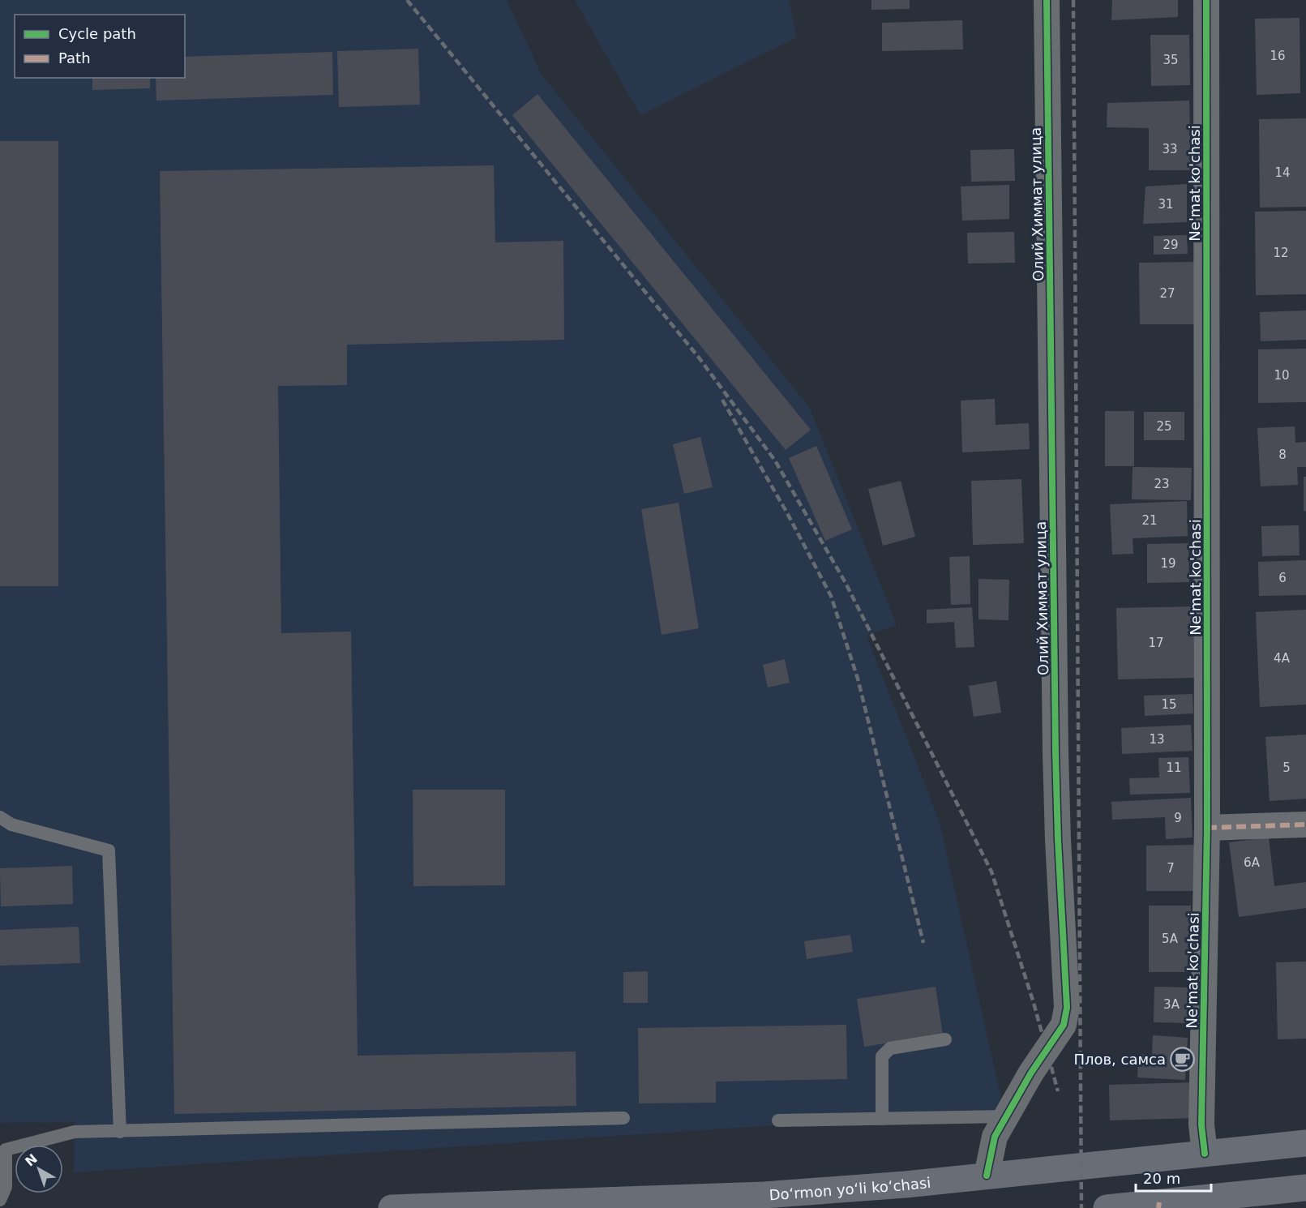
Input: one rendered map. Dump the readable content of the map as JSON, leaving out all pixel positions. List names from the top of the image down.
{
  "streets": {
    "main road": ["Do‘rmon yo‘li ko‘chasi"],
    "street": ["Ne'mat ko'chasi", "Олий Химмат улица"]
  },
  "crossings": [
    ["Ne'mat ko'chasi", "Do‘rmon yo‘li ko‘chasi"],
    ["Олий Химмат улица", "Do‘rmon yo‘li ko‘chasi"]
  ],
  "places": {
    "cafe": ["Плов, самса"]
  },
  "house_numbers": [
    "16",
    "35",
    "33",
    "14",
    "31",
    "29",
    "12",
    "27",
    "10",
    "25",
    "8",
    "23",
    "21",
    "19",
    "6",
    "17",
    "4A",
    "15",
    "13",
    "11",
    "5",
    "9",
    "6A",
    "7",
    "5A",
    "3A"
  ],
  "legend": ["Cycle path", "Path"],
  "scale_bar": "20 m",
  "north": "top left"
}
